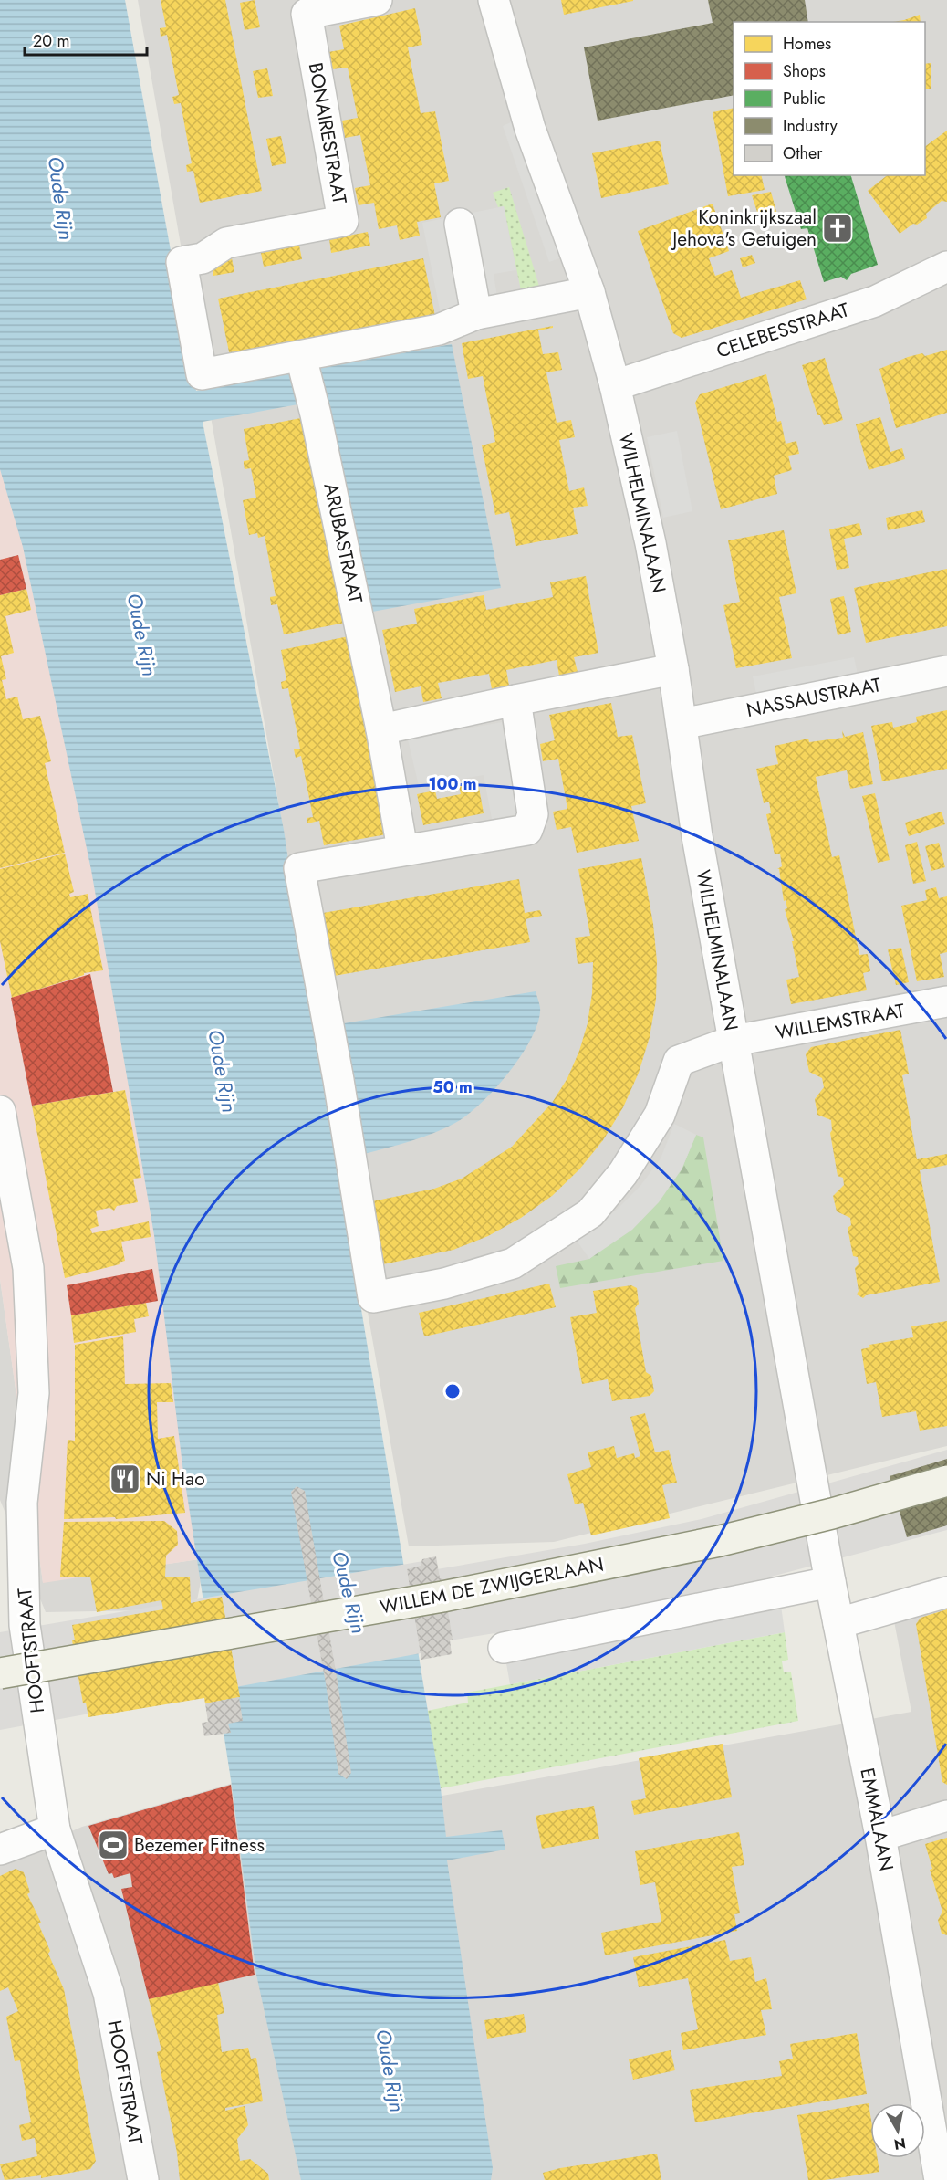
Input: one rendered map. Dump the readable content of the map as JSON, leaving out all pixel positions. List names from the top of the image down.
{
  "streets": {
    "street": [
      "BONAIRESTRAAT",
      "CELEBESSTRAAT",
      "WILHELMINALAAN",
      "ARUBASTRAAT",
      "NASSAUSTRAAT",
      "WILLEMSTRAAT",
      "WILLEM DE ZWIJGERLAAN",
      "HOOFTSTRAAT",
      "EMMALAAN"
    ]
  },
  "crossings": [
    ["BONAIRESTRAAT", "WILHELMINALAAN"],
    ["BONAIRESTRAAT", "ARUBASTRAAT"],
    ["CELEBESSTRAAT", "WILHELMINALAAN"],
    ["WILHELMINALAAN", "ARUBASTRAAT"],
    ["WILHELMINALAAN", "NASSAUSTRAAT"],
    ["WILHELMINALAAN", "WILLEMSTRAAT"],
    ["WILHELMINALAAN", "EMMALAAN"]
  ],
  "water": ["Oude Rijn"],
  "places": {
    "church": ["Koninkrijkszaal Jehova's Getuigen"],
    "restaurant": ["Ni Hao"],
    "sports": ["Bezemer Fitness"]
  },
  "legend": [
    "Homes",
    "Shops",
    "Public",
    "Industry",
    "Other"
  ],
  "scale_bar": "20 m",
  "north": "bottom",
  "rings": ["100 m", "50 m"]
}
